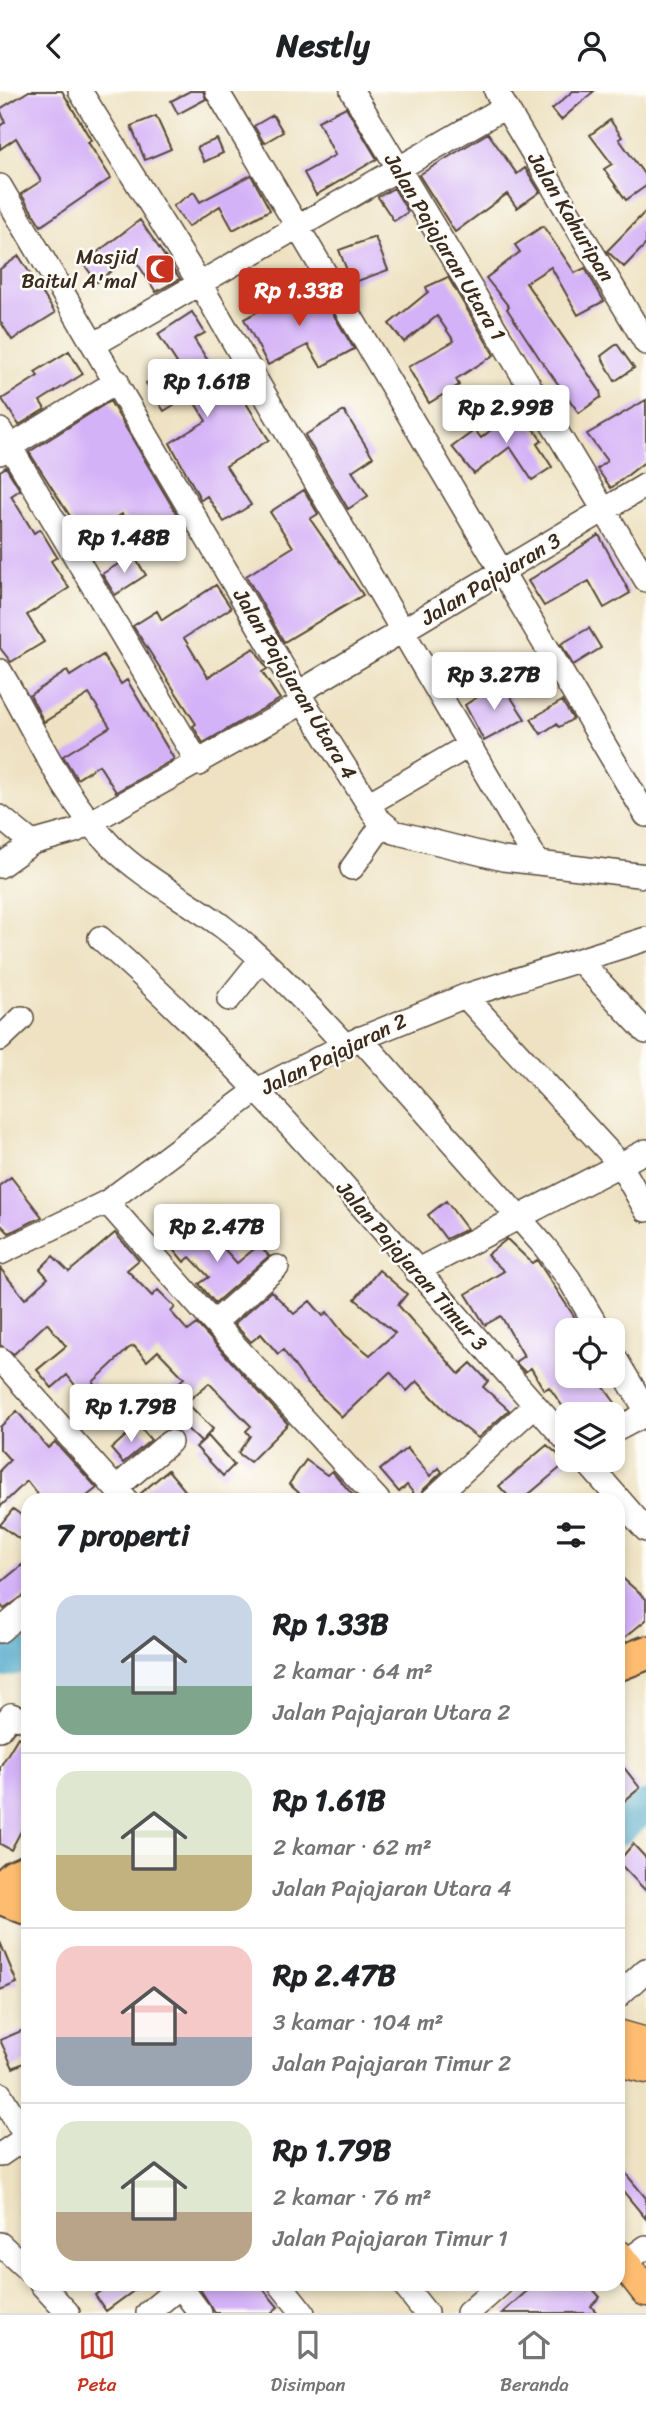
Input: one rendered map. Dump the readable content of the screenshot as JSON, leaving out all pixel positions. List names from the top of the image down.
{
  "streets": {
    "street": [
      "Jalan Kahuripan",
      "Jalan Pajajaran Utara 1",
      "Jalan Pajajaran 3",
      "Jalan Pajajaran Utara 4",
      "Jalan Pajajaran 2",
      "Jalan Pajajaran Timur 3"
    ]
  },
  "crossings": [
    ["Jalan Pajajaran Utara 1", "Jalan Pajajaran 3"],
    ["Jalan Pajajaran 3", "Jalan Pajajaran Utara 4"],
    ["Jalan Pajajaran 2", "Jalan Pajajaran Timur 3"]
  ],
  "places": {
    "mosque": ["Masjid Baitul A'mal"]
  },
  "page": {
    "header": "Nestly",
    "price": [
      "Rp 1.33B",
      "Rp 1.61B",
      "Rp 2.99B",
      "Rp 1.48B",
      "Rp 3.27B",
      "Rp 2.47B",
      "Rp 1.79B"
    ],
    "heading": "7 properti",
    "list": [
      {
        "name": "Rp 1.33B",
        "note": "2 kamar · 64 m² · Jalan Pajajaran Utara 2"
      },
      {
        "name": "Rp 1.61B",
        "note": "2 kamar · 62 m² · Jalan Pajajaran Utara 4"
      },
      {
        "name": "Rp 2.47B",
        "note": "3 kamar · 104 m² · Jalan Pajajaran Timur 2"
      },
      {
        "name": "Rp 1.79B",
        "note": "2 kamar · 76 m² · Jalan Pajajaran Timur 1"
      }
    ],
    "tabs": ["Peta", "Disimpan", "Beranda"]
  }
}
